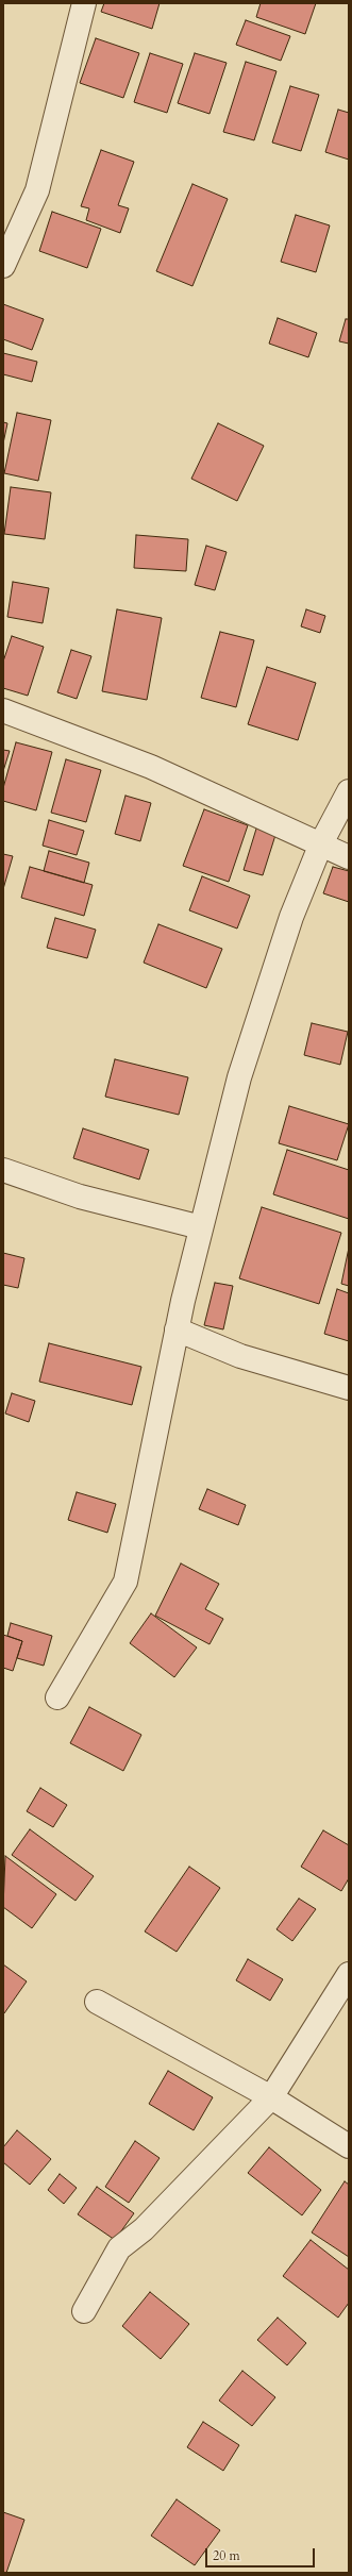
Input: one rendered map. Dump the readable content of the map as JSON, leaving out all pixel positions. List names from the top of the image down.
{
  "scale_bar": "20 m"
}
